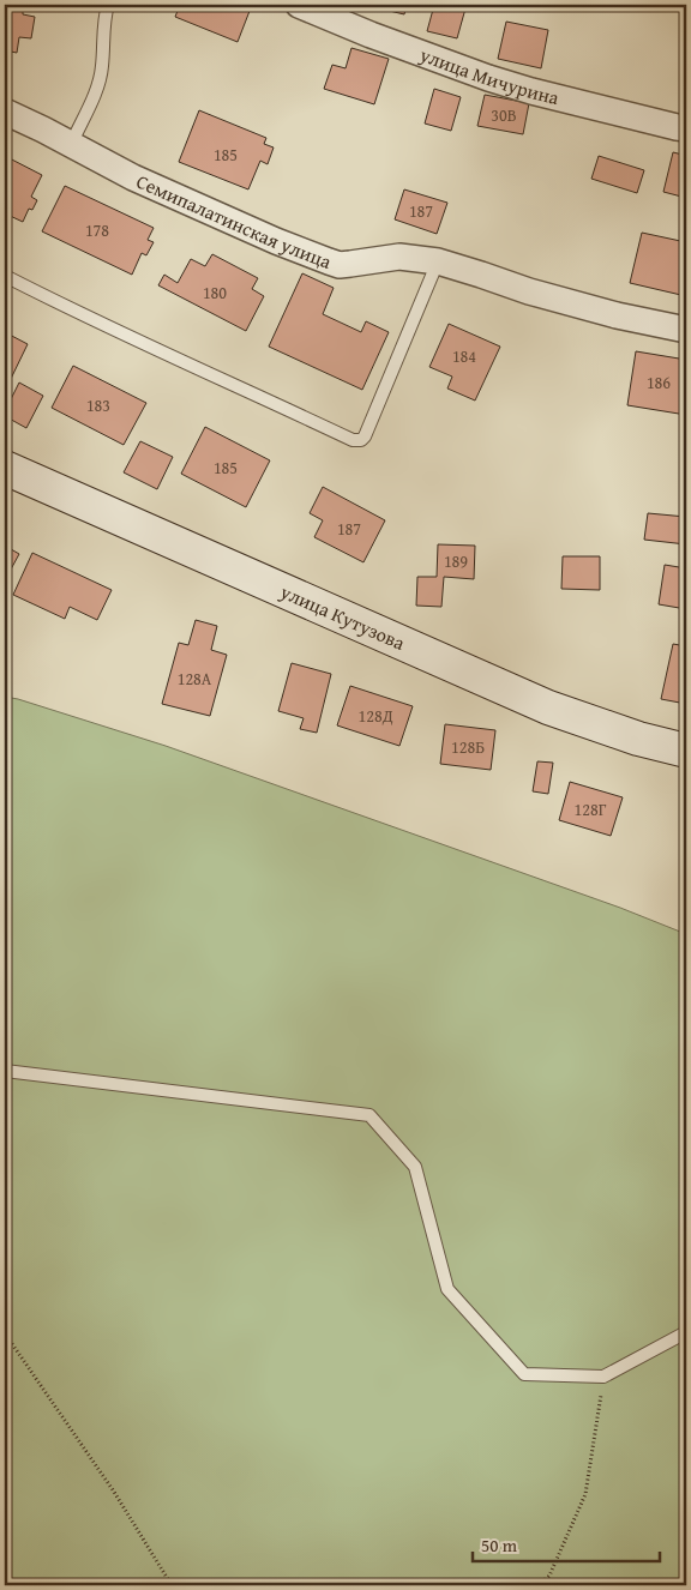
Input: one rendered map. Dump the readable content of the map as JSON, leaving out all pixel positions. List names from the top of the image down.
{
  "streets": {
    "main road": ["улица Кутузова"],
    "street": ["улица Мичурина", "Семипалатинская улица"]
  },
  "house_numbers": [
    "30В",
    "185",
    "187",
    "178",
    "180",
    "184",
    "186",
    "183",
    "185",
    "187",
    "189",
    "128А",
    "128Д",
    "128Б",
    "128Г"
  ],
  "scale_bar": "50 m"
}
